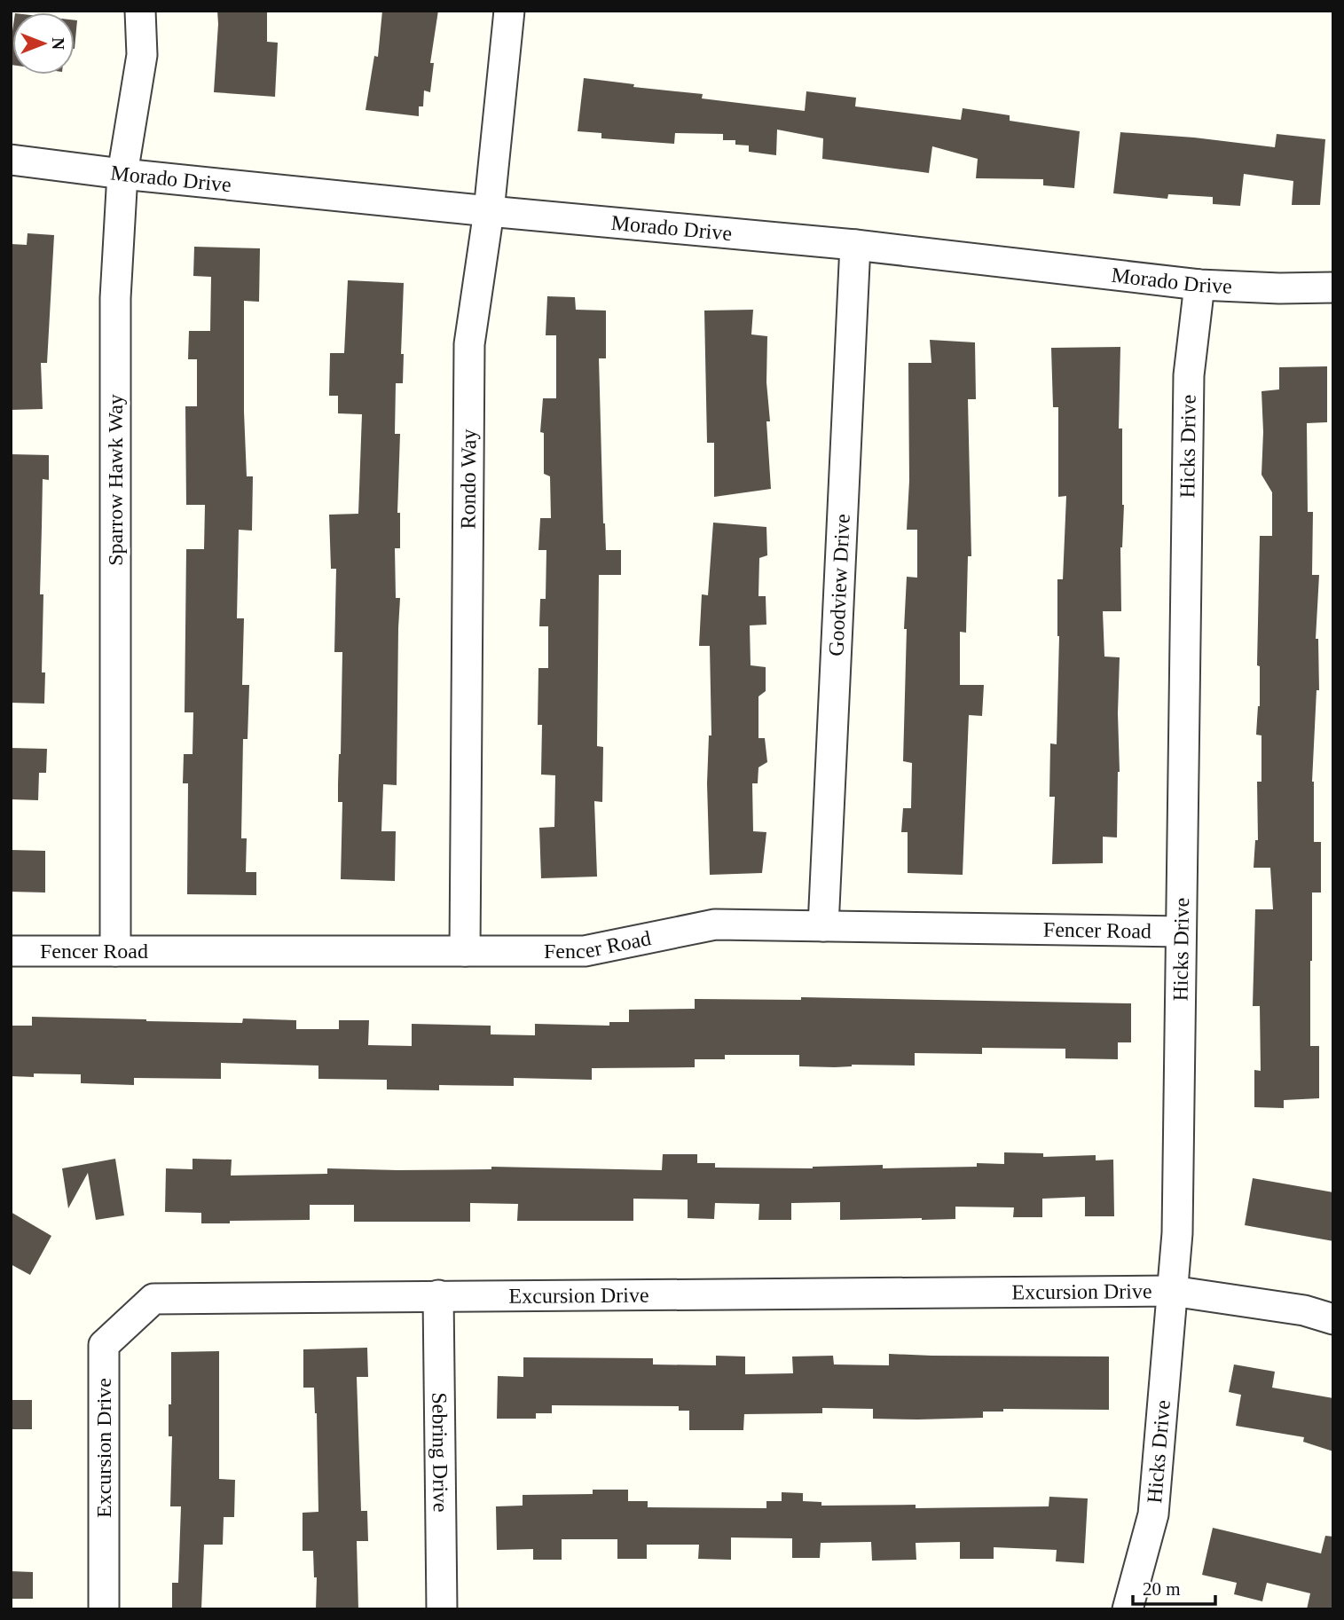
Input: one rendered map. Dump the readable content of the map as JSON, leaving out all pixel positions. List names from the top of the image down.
{
  "streets": {
    "street": [
      "Morado Drive",
      "Hicks Drive",
      "Sparrow Hawk Way",
      "Rondo Way",
      "Goodview Drive",
      "Fencer Road",
      "Excursion Drive",
      "Sebring Drive"
    ]
  },
  "crossings": [
    ["Morado Drive", "Hicks Drive"],
    ["Morado Drive", "Sparrow Hawk Way"],
    ["Morado Drive", "Rondo Way"],
    ["Morado Drive", "Goodview Drive"],
    ["Hicks Drive", "Fencer Road"],
    ["Hicks Drive", "Excursion Drive"],
    ["Sparrow Hawk Way", "Fencer Road"],
    ["Rondo Way", "Fencer Road"],
    ["Goodview Drive", "Fencer Road"],
    ["Excursion Drive", "Sebring Drive"]
  ],
  "scale_bar": "20 m",
  "north": "right"
}
